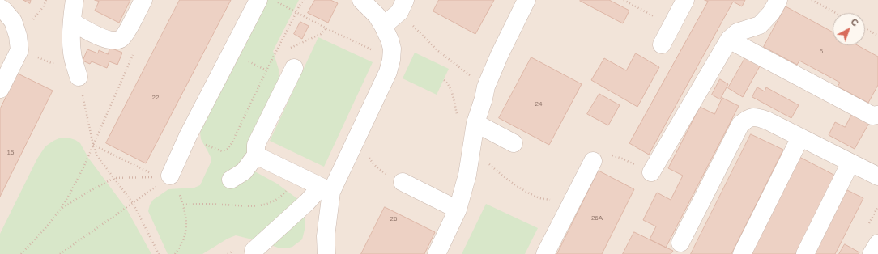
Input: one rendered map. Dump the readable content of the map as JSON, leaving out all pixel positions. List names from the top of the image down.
{
  "house_numbers": [
    "6",
    "22",
    "24",
    "15",
    "26А",
    "26"
  ],
  "north": "top right"
}
